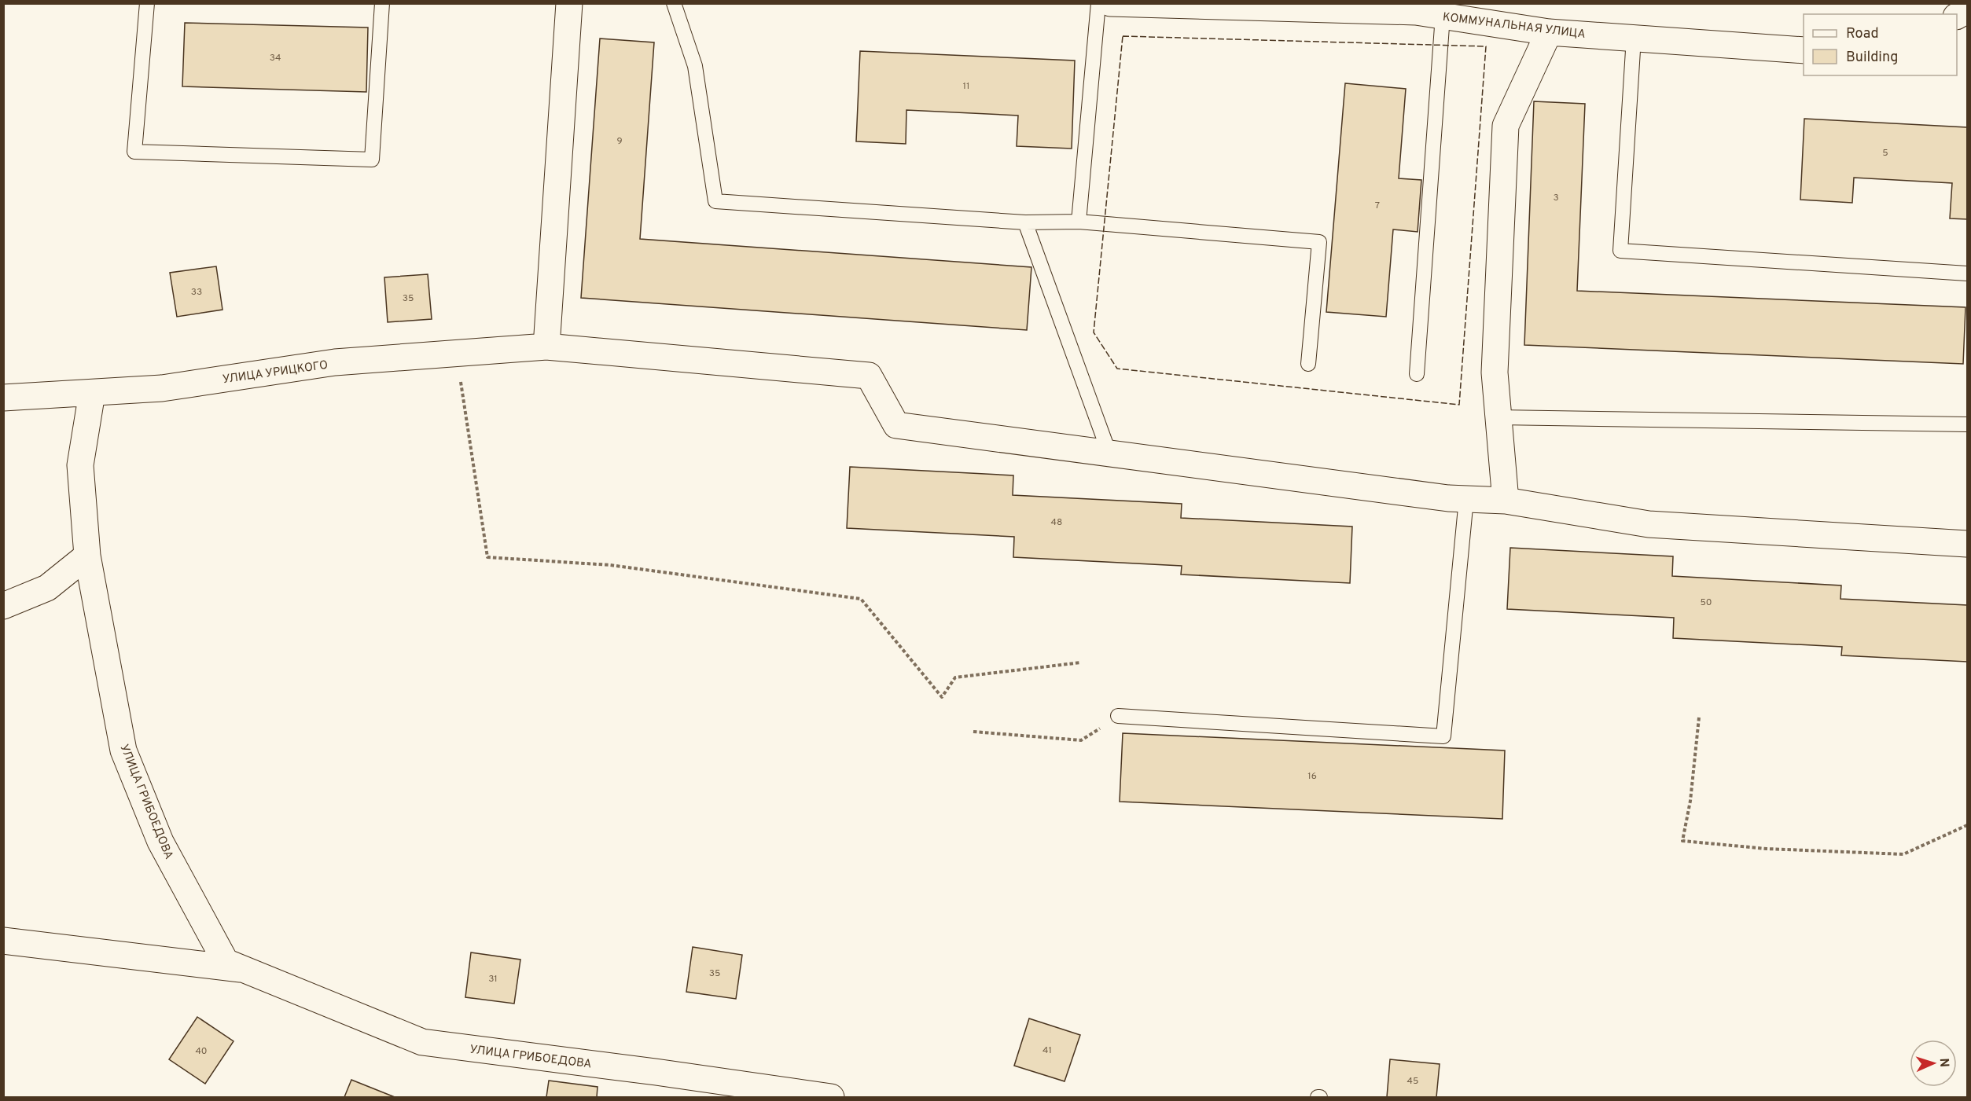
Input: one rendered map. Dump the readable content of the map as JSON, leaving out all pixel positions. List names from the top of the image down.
{
  "streets": {
    "street": ["КОММУНАЛЬНАЯ УЛИЦА", "УЛИЦА УРИЦКОГО", "УЛИЦА ГРИБОЕДОВА"]
  },
  "crossings": [
    ["УЛИЦА УРИЦКОГО", "УЛИЦА ГРИБОЕДОВА"]
  ],
  "house_numbers": [
    "34",
    "11",
    "9",
    "5",
    "3",
    "7",
    "33",
    "35",
    "48",
    "50",
    "16",
    "35",
    "31",
    "41",
    "40",
    "45"
  ],
  "legend": ["Road", "Building"],
  "north": "right"
}
